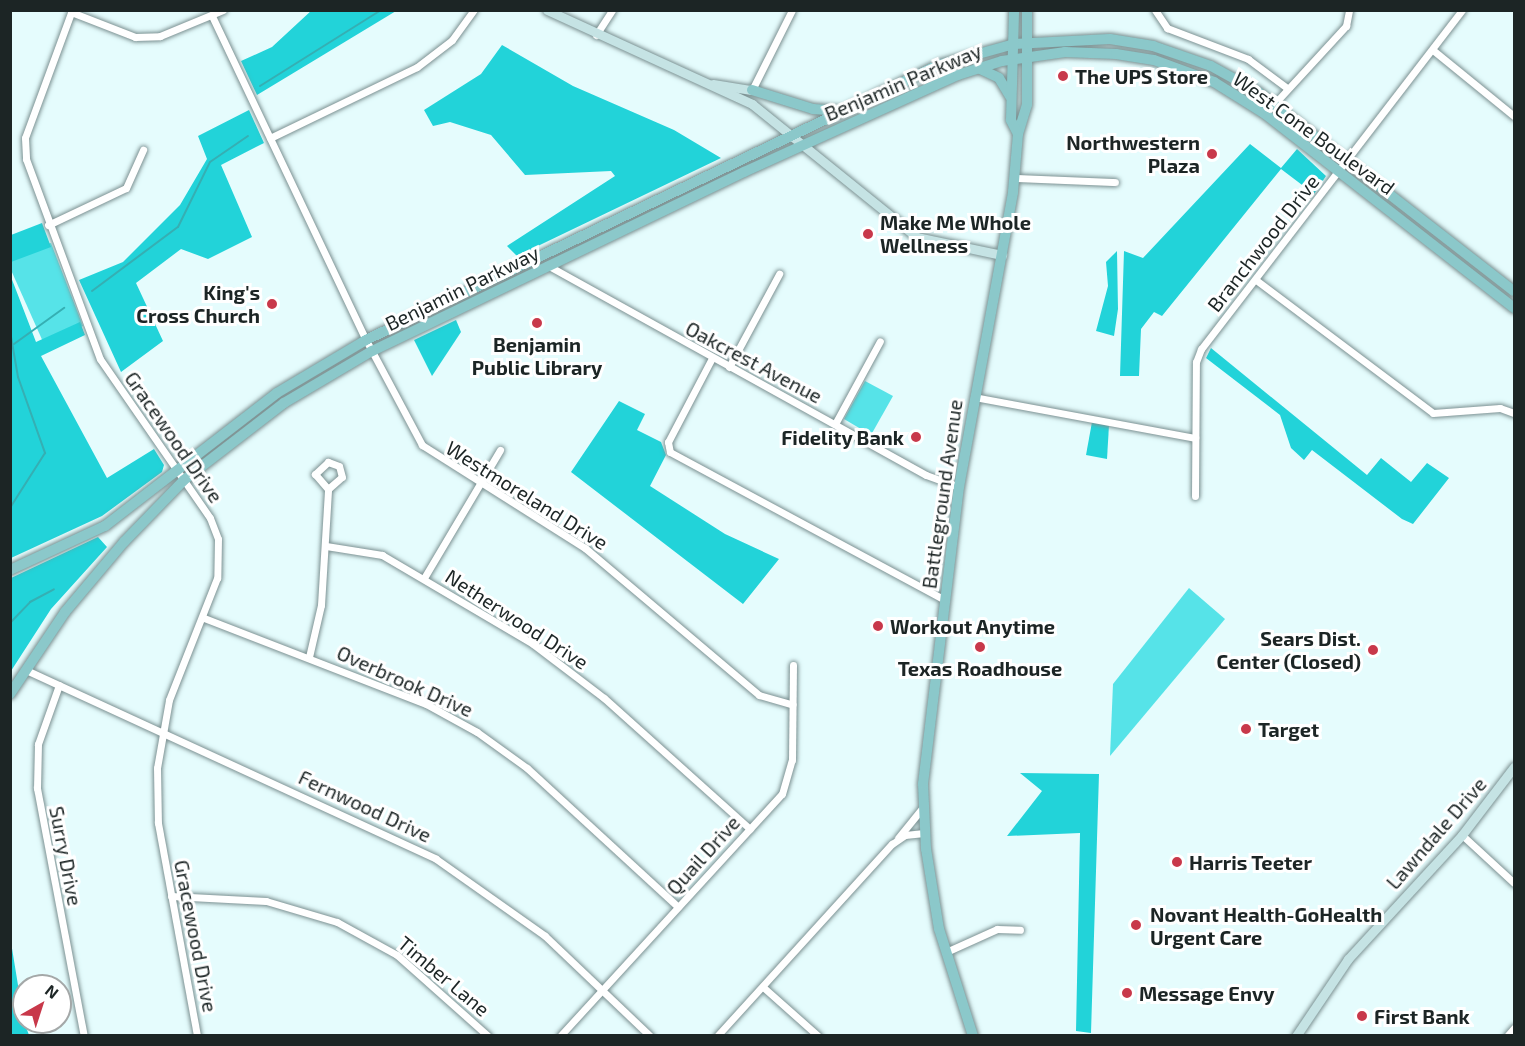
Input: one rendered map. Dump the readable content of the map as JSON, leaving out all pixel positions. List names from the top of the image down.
{
  "streets": {
    "main road": [
      "Benjamin Parkway",
      "West Cone Boulevard",
      "Battleground Avenue",
      "Lawndale Drive"
    ],
    "street": [
      "Branchwood Drive",
      "Oakcrest Avenue",
      "Gracewood Drive",
      "Westmoreland Drive",
      "Netherwood Drive",
      "Overbrook Drive",
      "Fernwood Drive",
      "Quail Drive",
      "Surry Drive",
      "Timber Lane"
    ]
  },
  "crossings": [
    ["Benjamin Parkway", "West Cone Boulevard"],
    ["Benjamin Parkway", "Oakcrest Avenue"],
    ["Benjamin Parkway", "Gracewood Drive"],
    ["Benjamin Parkway", "Battleground Avenue"],
    ["Benjamin Parkway", "Westmoreland Drive"],
    ["Benjamin Parkway", "Fernwood Drive"],
    ["West Cone Boulevard", "Branchwood Drive"],
    ["West Cone Boulevard", "Battleground Avenue"],
    ["Oakcrest Avenue", "Battleground Avenue"],
    ["Gracewood Drive", "Overbrook Drive"],
    ["Gracewood Drive", "Fernwood Drive"],
    ["Gracewood Drive", "Timber Lane"],
    ["Westmoreland Drive", "Quail Drive"],
    ["Netherwood Drive", "Quail Drive"],
    ["Overbrook Drive", "Quail Drive"],
    ["Fernwood Drive", "Quail Drive"],
    ["Fernwood Drive", "Surry Drive"]
  ],
  "places": [
    "The UPS Store",
    "Northwestern Plaza",
    "Make Me Whole Wellness",
    "King's Cross Church",
    "Benjamin Public Library",
    "Fidelity Bank",
    "Workout Anytime",
    "Texas Roadhouse",
    "Sears Dist. Center (Closed)",
    "Target",
    "Harris Teeter",
    "Novant Health-GoHealth Urgent Care",
    "Message Envy",
    "First Bank"
  ],
  "north": "top right"
}
